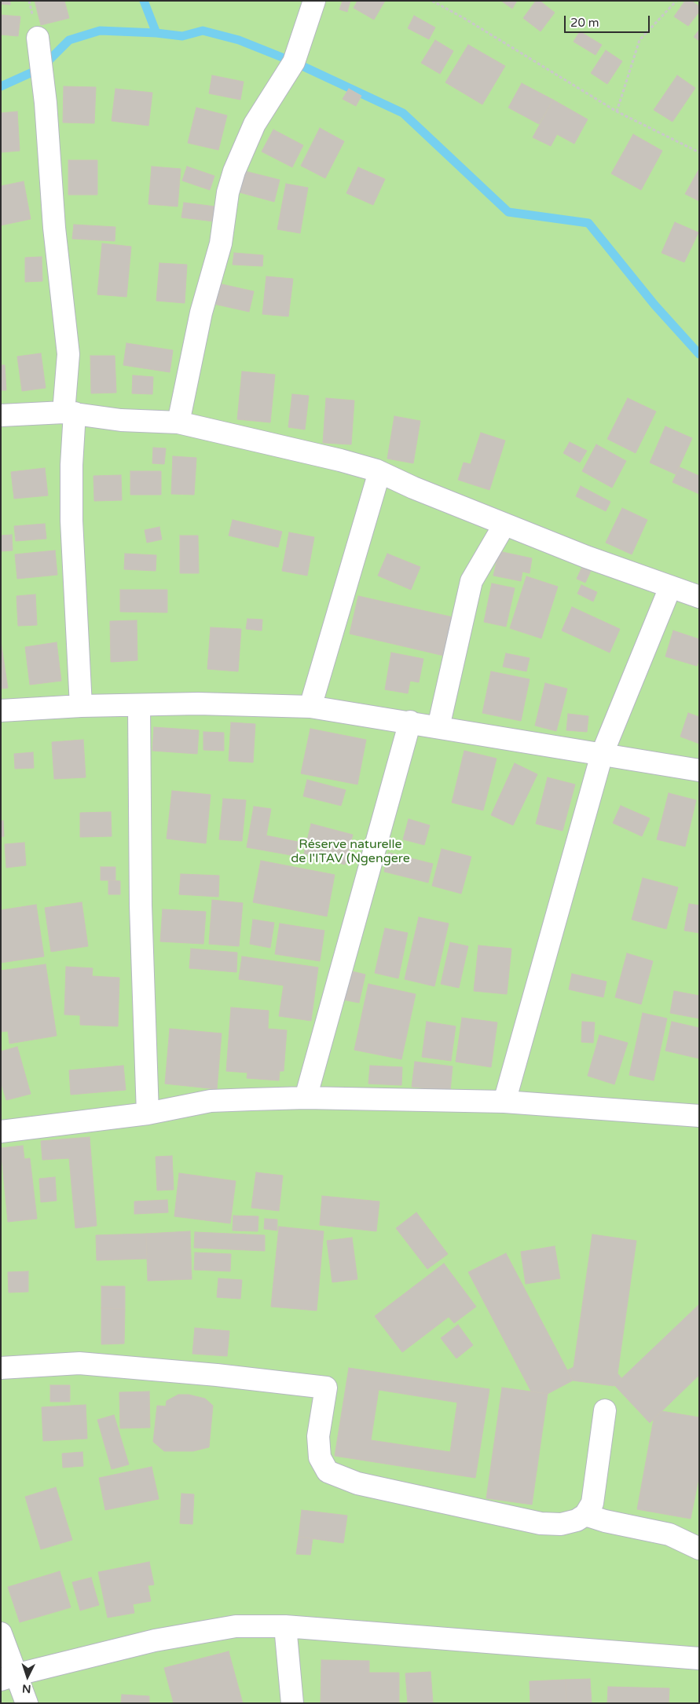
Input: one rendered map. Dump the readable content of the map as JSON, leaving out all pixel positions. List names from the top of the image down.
{
  "parks": ["Réserve naturelle de l'ITAV (Ngengere"],
  "scale_bar": "20 m",
  "north": "bottom"
}
